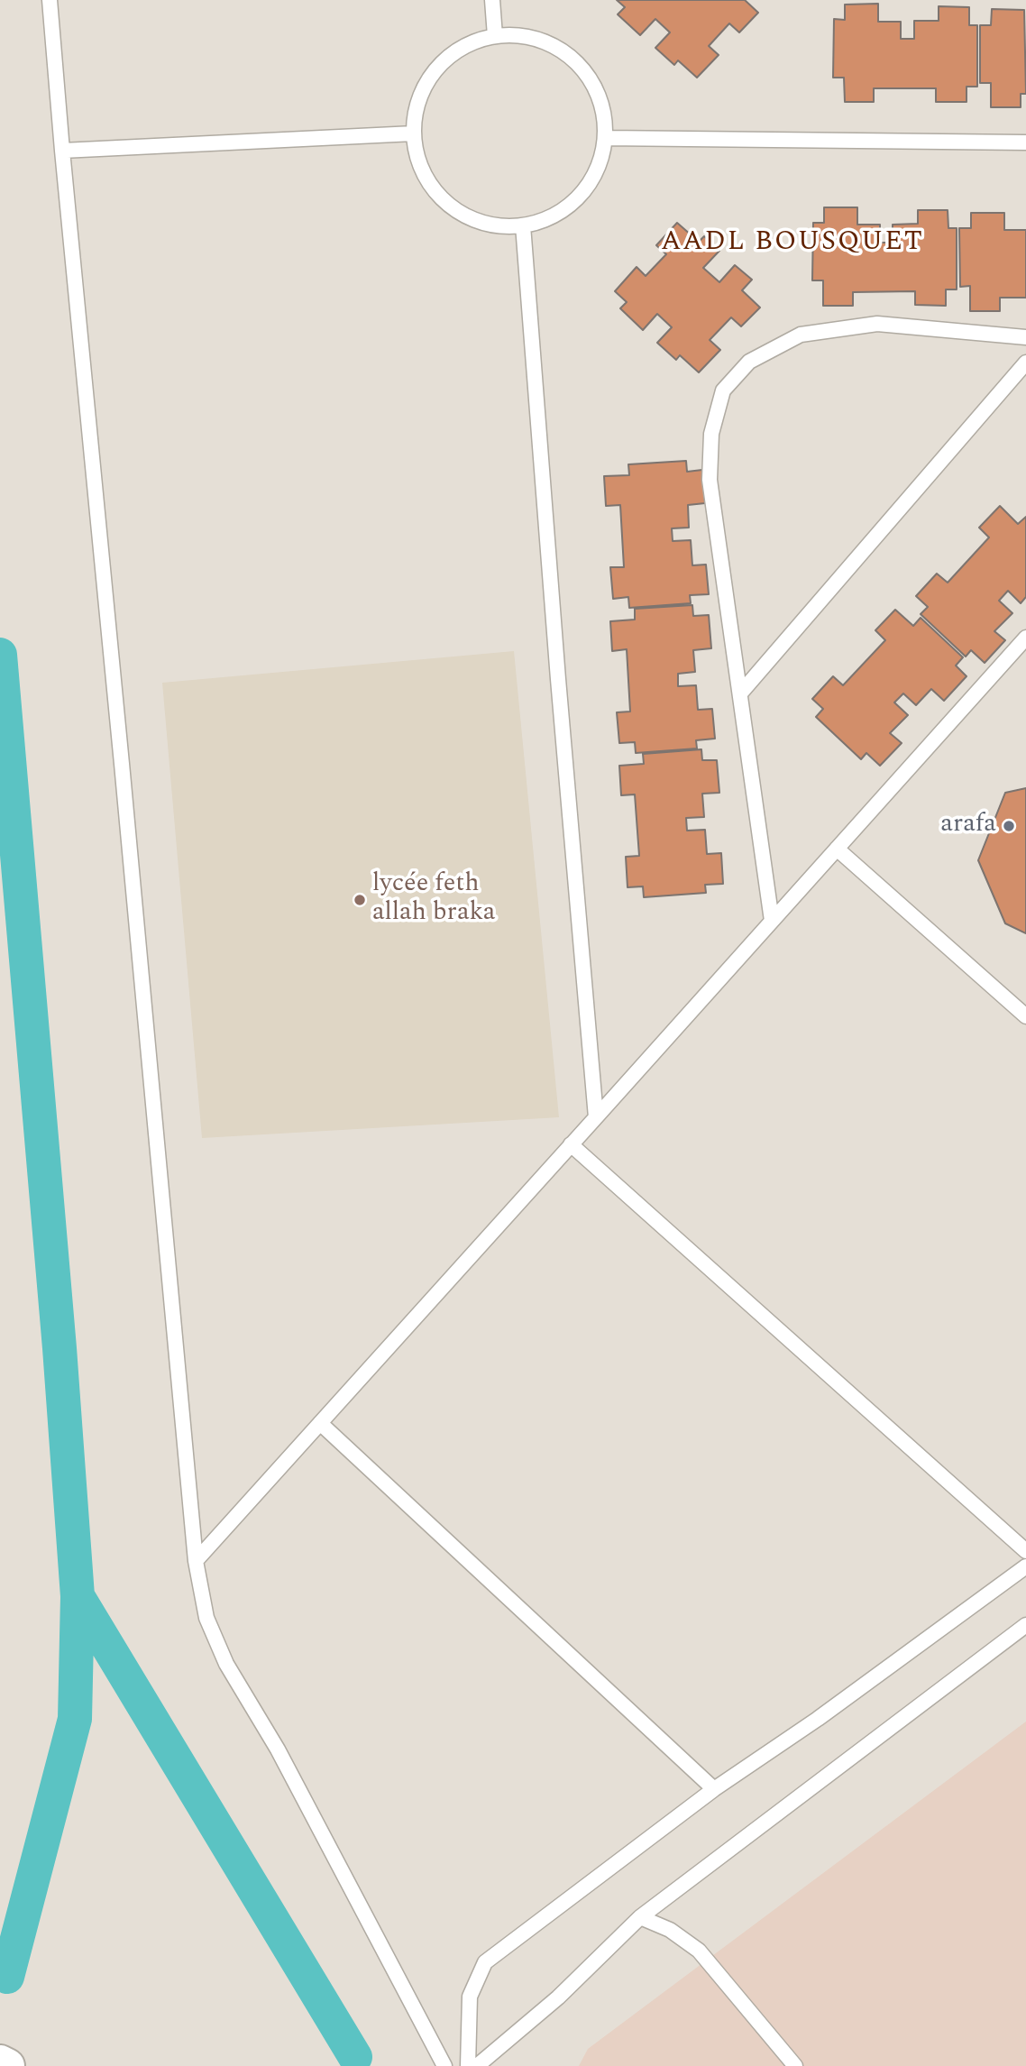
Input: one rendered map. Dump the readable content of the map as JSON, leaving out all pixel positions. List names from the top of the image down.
{
  "districts": ["AADL BOUSQUET"],
  "places": ["arafa", "lycée feth allah braka"]
}
